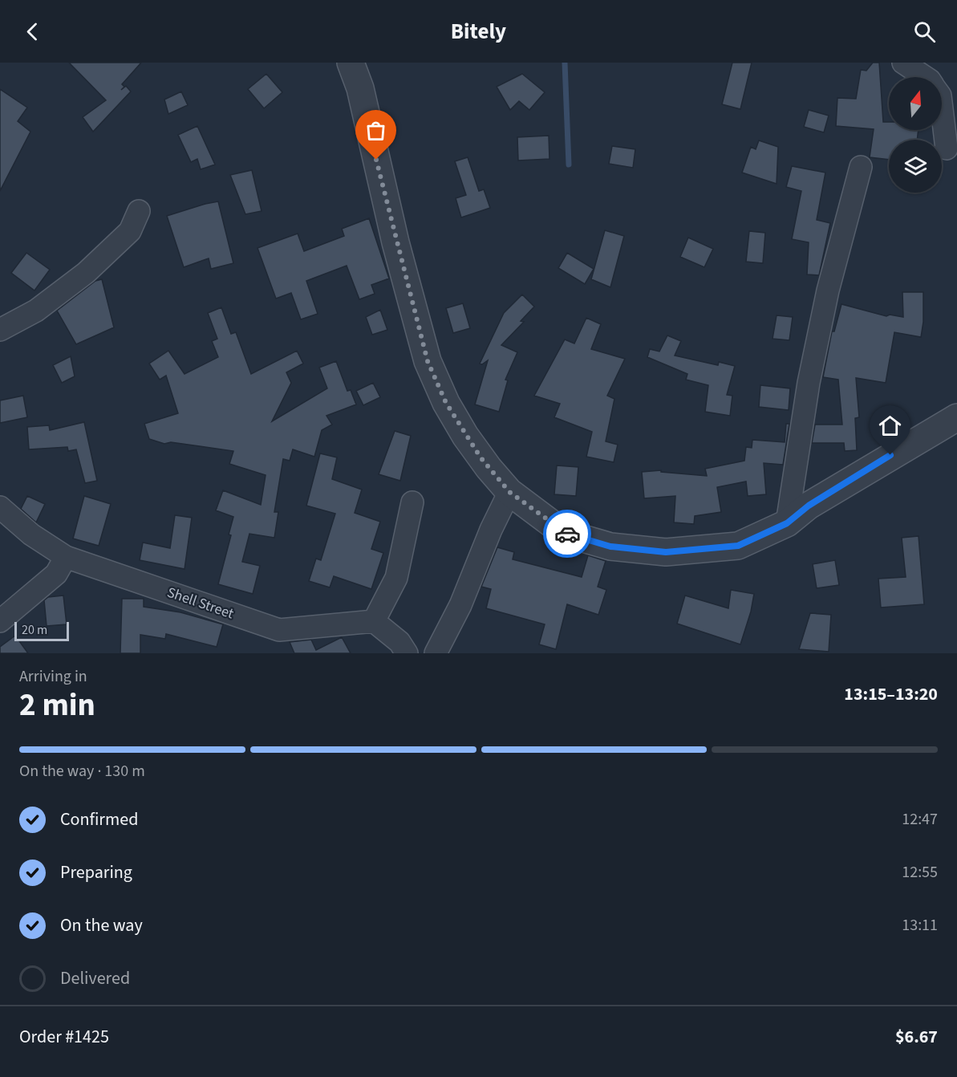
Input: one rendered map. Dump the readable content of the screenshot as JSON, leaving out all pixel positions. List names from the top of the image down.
{
  "streets": {
    "street": ["Shell Street"]
  },
  "scale_bar": "20 m",
  "north": "top",
  "page": {
    "header": "Bitely",
    "scale": "20 m",
    "heading": ["2 min", "Arriving in", "13:15–13:20"],
    "panel": ["Order #1425", "$6.67"],
    "bar": "On the way · 130 m",
    "list": [
      ["Confirmed", "12:47"],
      ["Preparing", "12:55"],
      ["On the way", "13:11"],
      "Delivered"
    ]
  }
}
